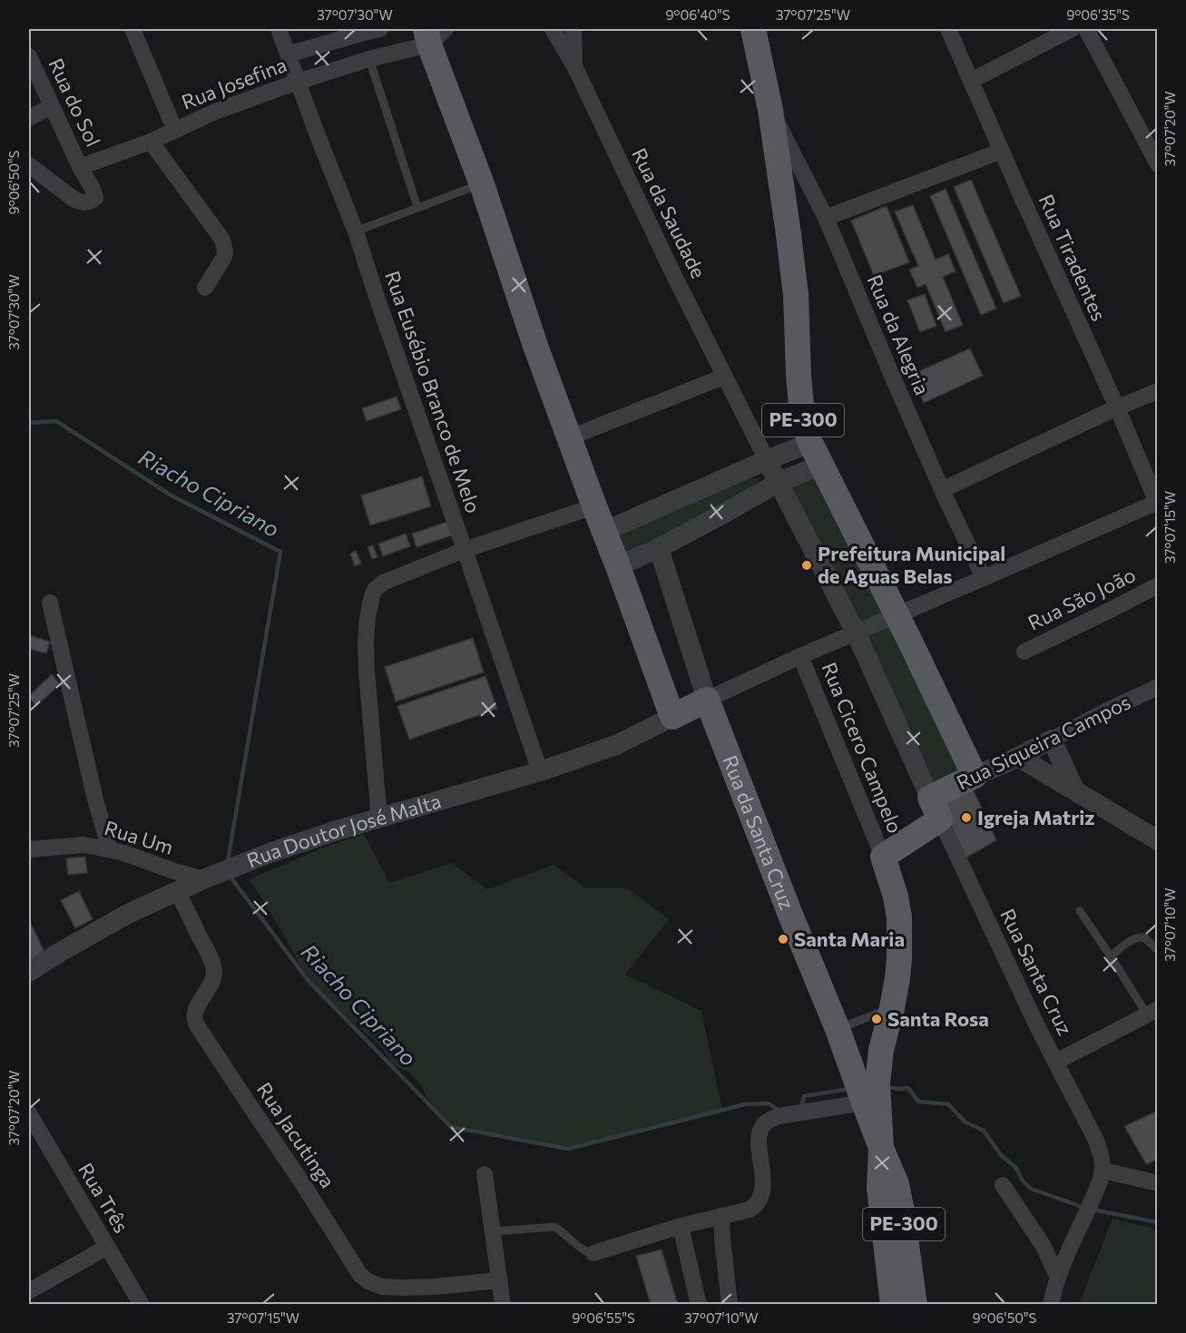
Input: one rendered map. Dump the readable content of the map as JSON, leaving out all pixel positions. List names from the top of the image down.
{
  "streets": {
    "main road": ["PE-300", "Rua Siqueira Campos", "Rua da Santa Cruz"],
    "street": [
      "Rua Josefina",
      "Rua do Sol",
      "Rua da Saudade",
      "Rua Tiradentes",
      "Rua da Alegria",
      "Rua Eusébio Branco de Melo",
      "Rua São João",
      "Rua Cicero Campelo",
      "Rua Doutor José Malta",
      "Rua Um",
      "Rua Santa Cruz",
      "Rua Jacutinga",
      "Rua Três"
    ]
  },
  "crossings": [
    ["Rua Josefina", "Rua do Sol"],
    ["Rua Josefina", "Rua Eusébio Branco de Melo"],
    ["Rua da Alegria", "PE-300"],
    ["Rua Eusébio Branco de Melo", "Rua Doutor José Malta"],
    ["PE-300", "Rua Siqueira Campos"],
    ["PE-300", "Rua Cicero Campelo"],
    ["PE-300", "Rua da Santa Cruz"],
    ["Rua Siqueira Campos", "Rua Cicero Campelo"],
    ["Rua Siqueira Campos", "Rua Santa Cruz"],
    ["Rua Doutor José Malta", "Rua Um"],
    ["Rua Doutor José Malta", "Rua Jacutinga"]
  ],
  "water": ["Riacho Cipriano"],
  "places": [
    "Prefeitura Municipal de Aguas Belas",
    "Igreja Matriz",
    "Santa Maria",
    "Santa Rosa"
  ],
  "coordinates": [
    "37°07'30\"W",
    "9°06'40\"S",
    "37°07'25\"W",
    "9°06'35\"S",
    "37°07'20\"W",
    "9°06'50\"S",
    "37°07'15\"W",
    "37°07'10\"W",
    "9°06'55\"S"
  ]
}
